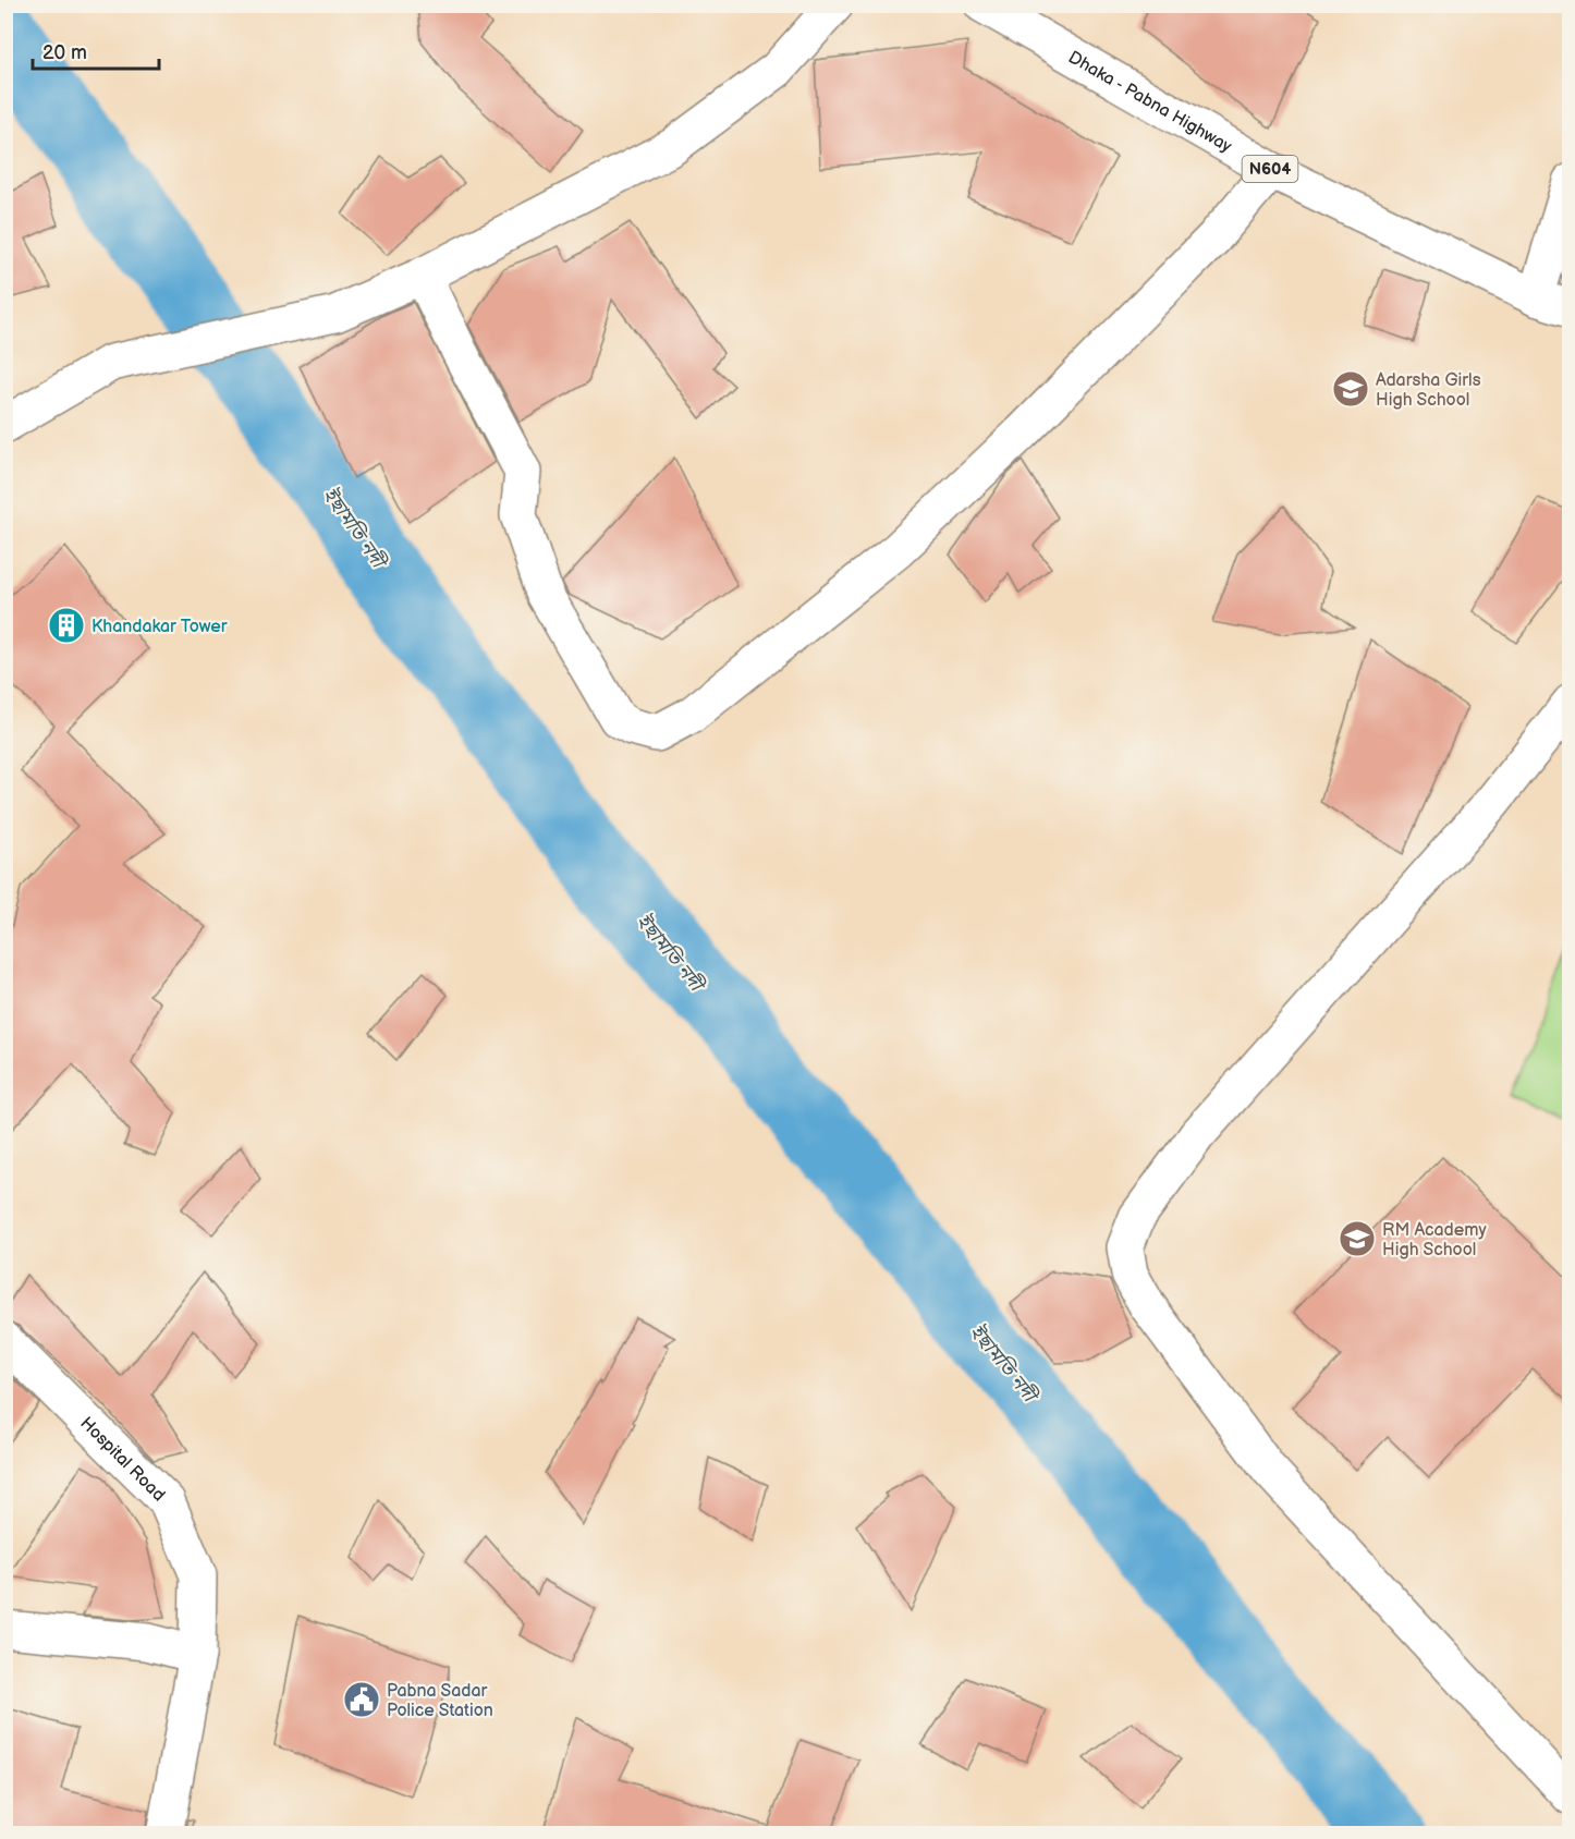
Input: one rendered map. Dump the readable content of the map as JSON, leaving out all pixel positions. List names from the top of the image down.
{
  "streets": {
    "main road": ["Dhaka - Pabna Highway", "N604", "Hospital Road"]
  },
  "water": ["ইছামতি নদী"],
  "places": {
    "school or university": ["Adarsha Girls High School", "RM Academy High School"],
    "building": ["Khandakar Tower"],
    "public building": ["Pabna Sadar Police Station"]
  },
  "scale_bar": "20 m"
}
